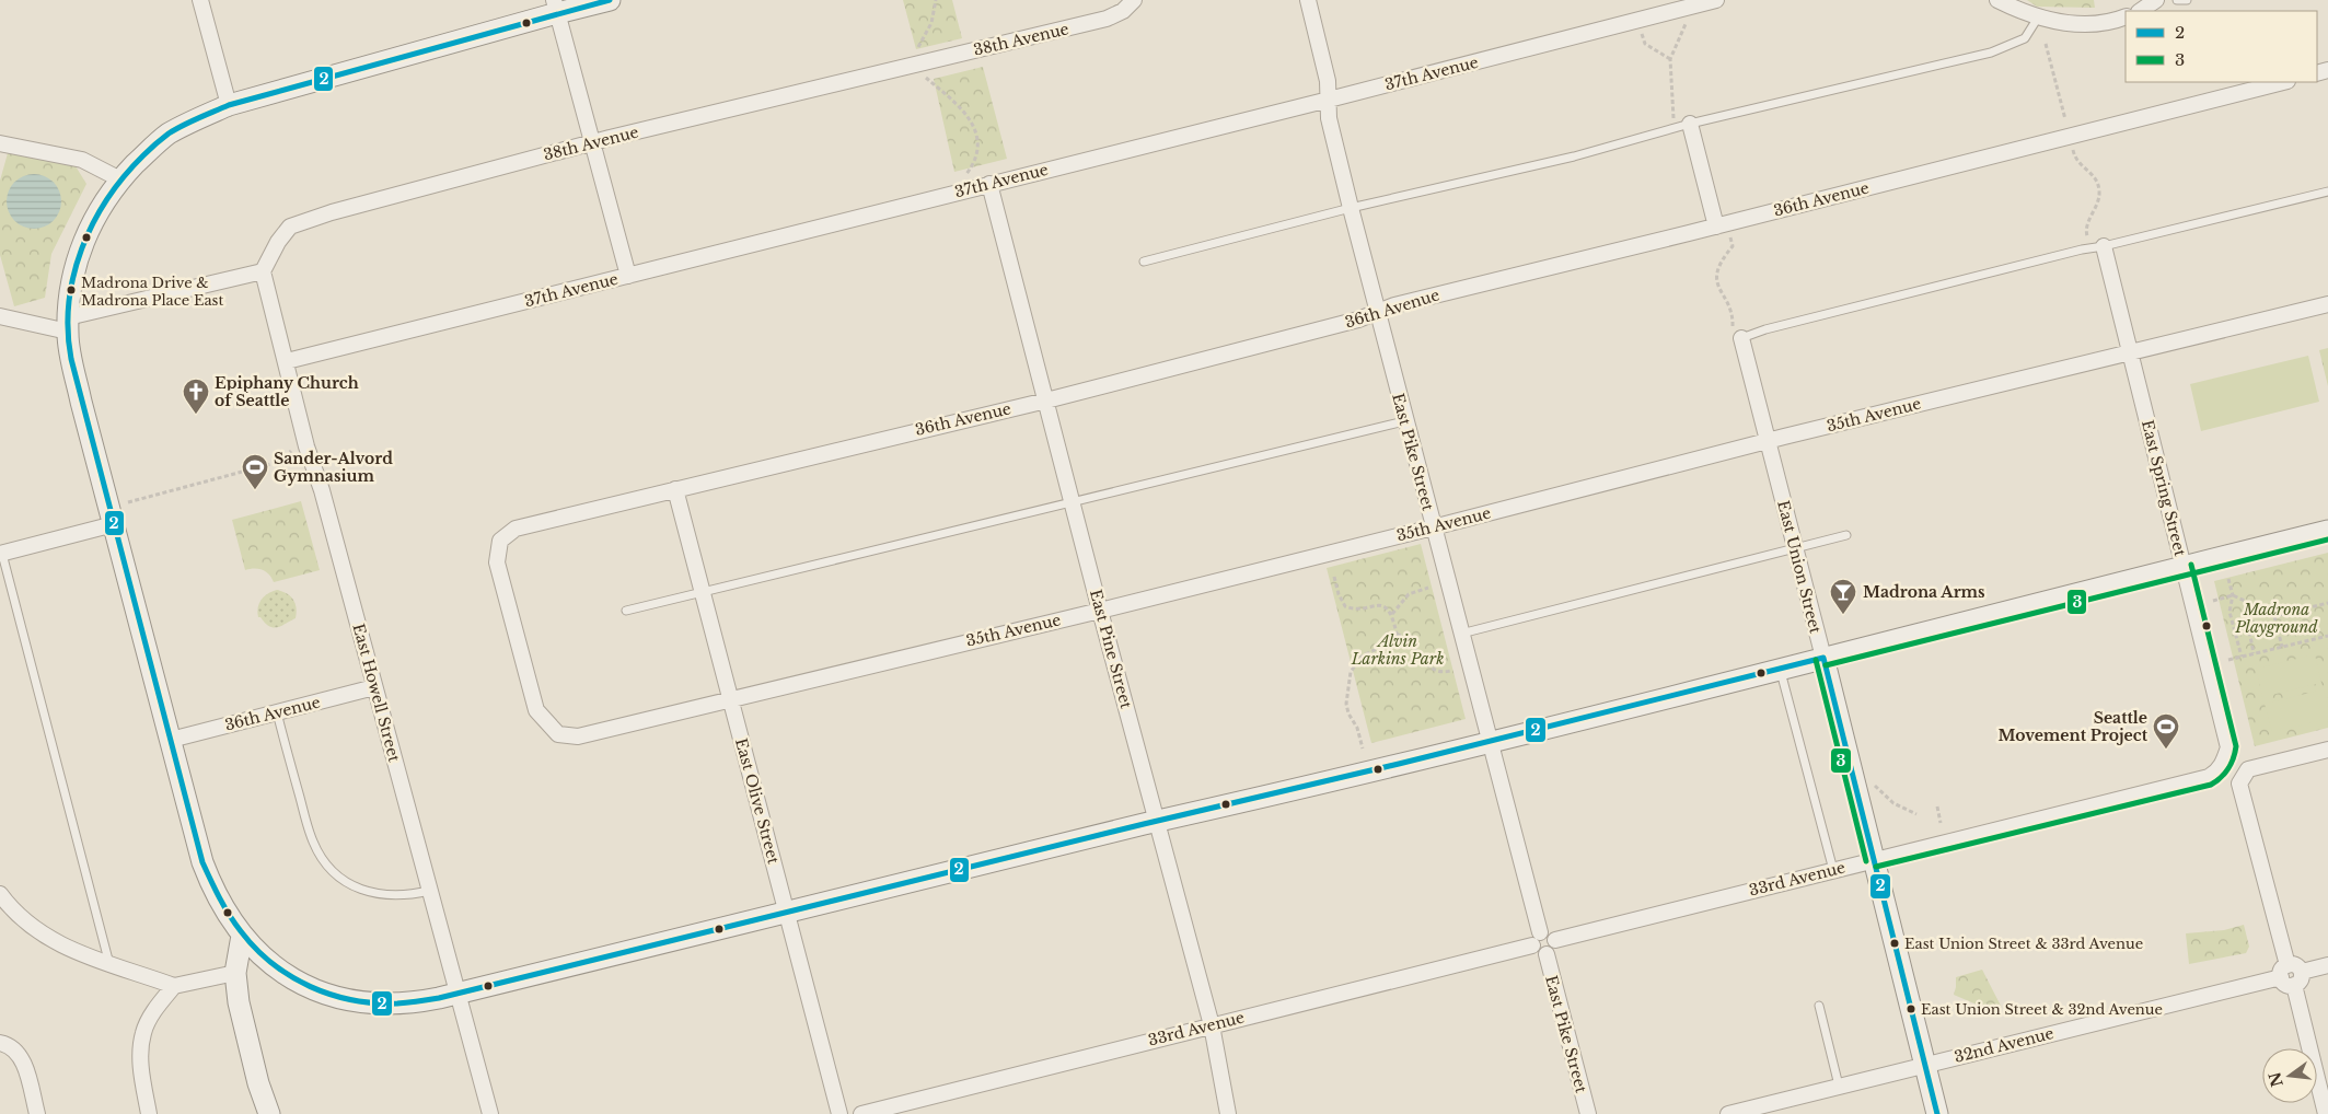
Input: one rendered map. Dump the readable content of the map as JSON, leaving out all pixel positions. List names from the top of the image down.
{
  "streets": {
    "street": [
      "38th Avenue",
      "37th Avenue",
      "36th Avenue",
      "35th Avenue",
      "East Pike Street",
      "East Spring Street",
      "East Union Street",
      "East Pine Street",
      "East Howell Street",
      "East Olive Street",
      "33rd Avenue",
      "32nd Avenue"
    ]
  },
  "crossings": [
    ["38th Avenue", "East Howell Street"],
    ["37th Avenue", "East Pike Street"],
    ["37th Avenue", "East Pine Street"],
    ["37th Avenue", "East Howell Street"],
    ["36th Avenue", "35th Avenue"],
    ["36th Avenue", "East Pike Street"],
    ["36th Avenue", "East Pine Street"],
    ["36th Avenue", "East Howell Street"],
    ["36th Avenue", "East Olive Street"],
    ["35th Avenue", "East Pike Street"],
    ["35th Avenue", "East Spring Street"],
    ["35th Avenue", "East Union Street"],
    ["35th Avenue", "East Pine Street"],
    ["35th Avenue", "East Olive Street"],
    ["East Pike Street", "33rd Avenue"],
    ["East Spring Street", "33rd Avenue"],
    ["East Union Street", "33rd Avenue"],
    ["East Union Street", "32nd Avenue"],
    ["East Pine Street", "33rd Avenue"]
  ],
  "parks": ["Madrona Playground", "Alvin Larkins Park"],
  "places": {
    "other": ["Madrona Drive & Madrona Place East", "East Union Street & 33rd Avenue", "East Union Street & 32nd Avenue"],
    "church": ["Epiphany Church of Seattle"],
    "sports": ["Sander-Alvord Gymnasium", "Seattle Movement Project"],
    "bar": ["Madrona Arms"]
  },
  "lines": ["transit line 2", "transit line 3"],
  "legend": ["2", "3"],
  "north": "left"
}
